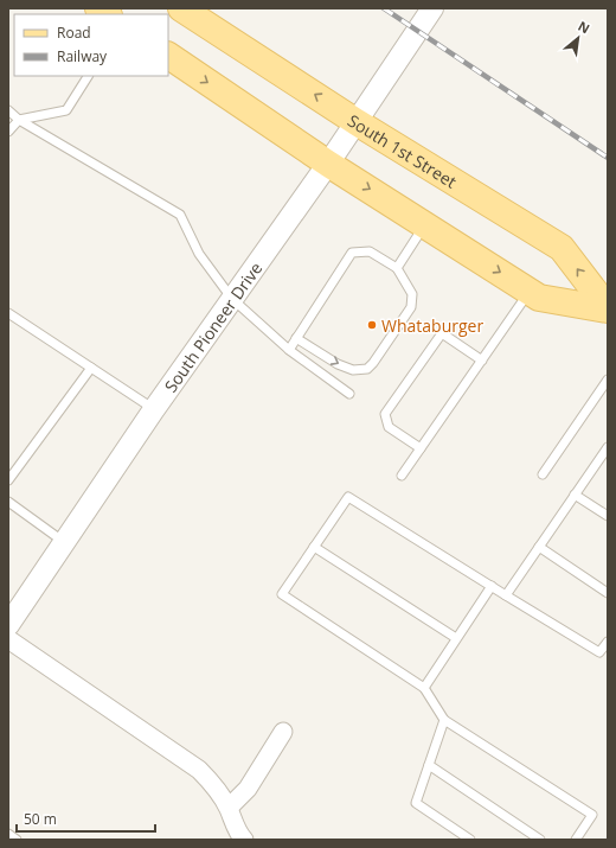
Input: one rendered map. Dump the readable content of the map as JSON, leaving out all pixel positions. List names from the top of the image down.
{
  "streets": {
    "main road": ["South 1st Street"],
    "street": ["South Pioneer Drive"]
  },
  "crossings": [
    ["South 1st Street", "South Pioneer Drive"]
  ],
  "places": ["Whataburger"],
  "legend": ["Road", "Railway"],
  "scale_bar": "50 m",
  "north": "top right"
}
